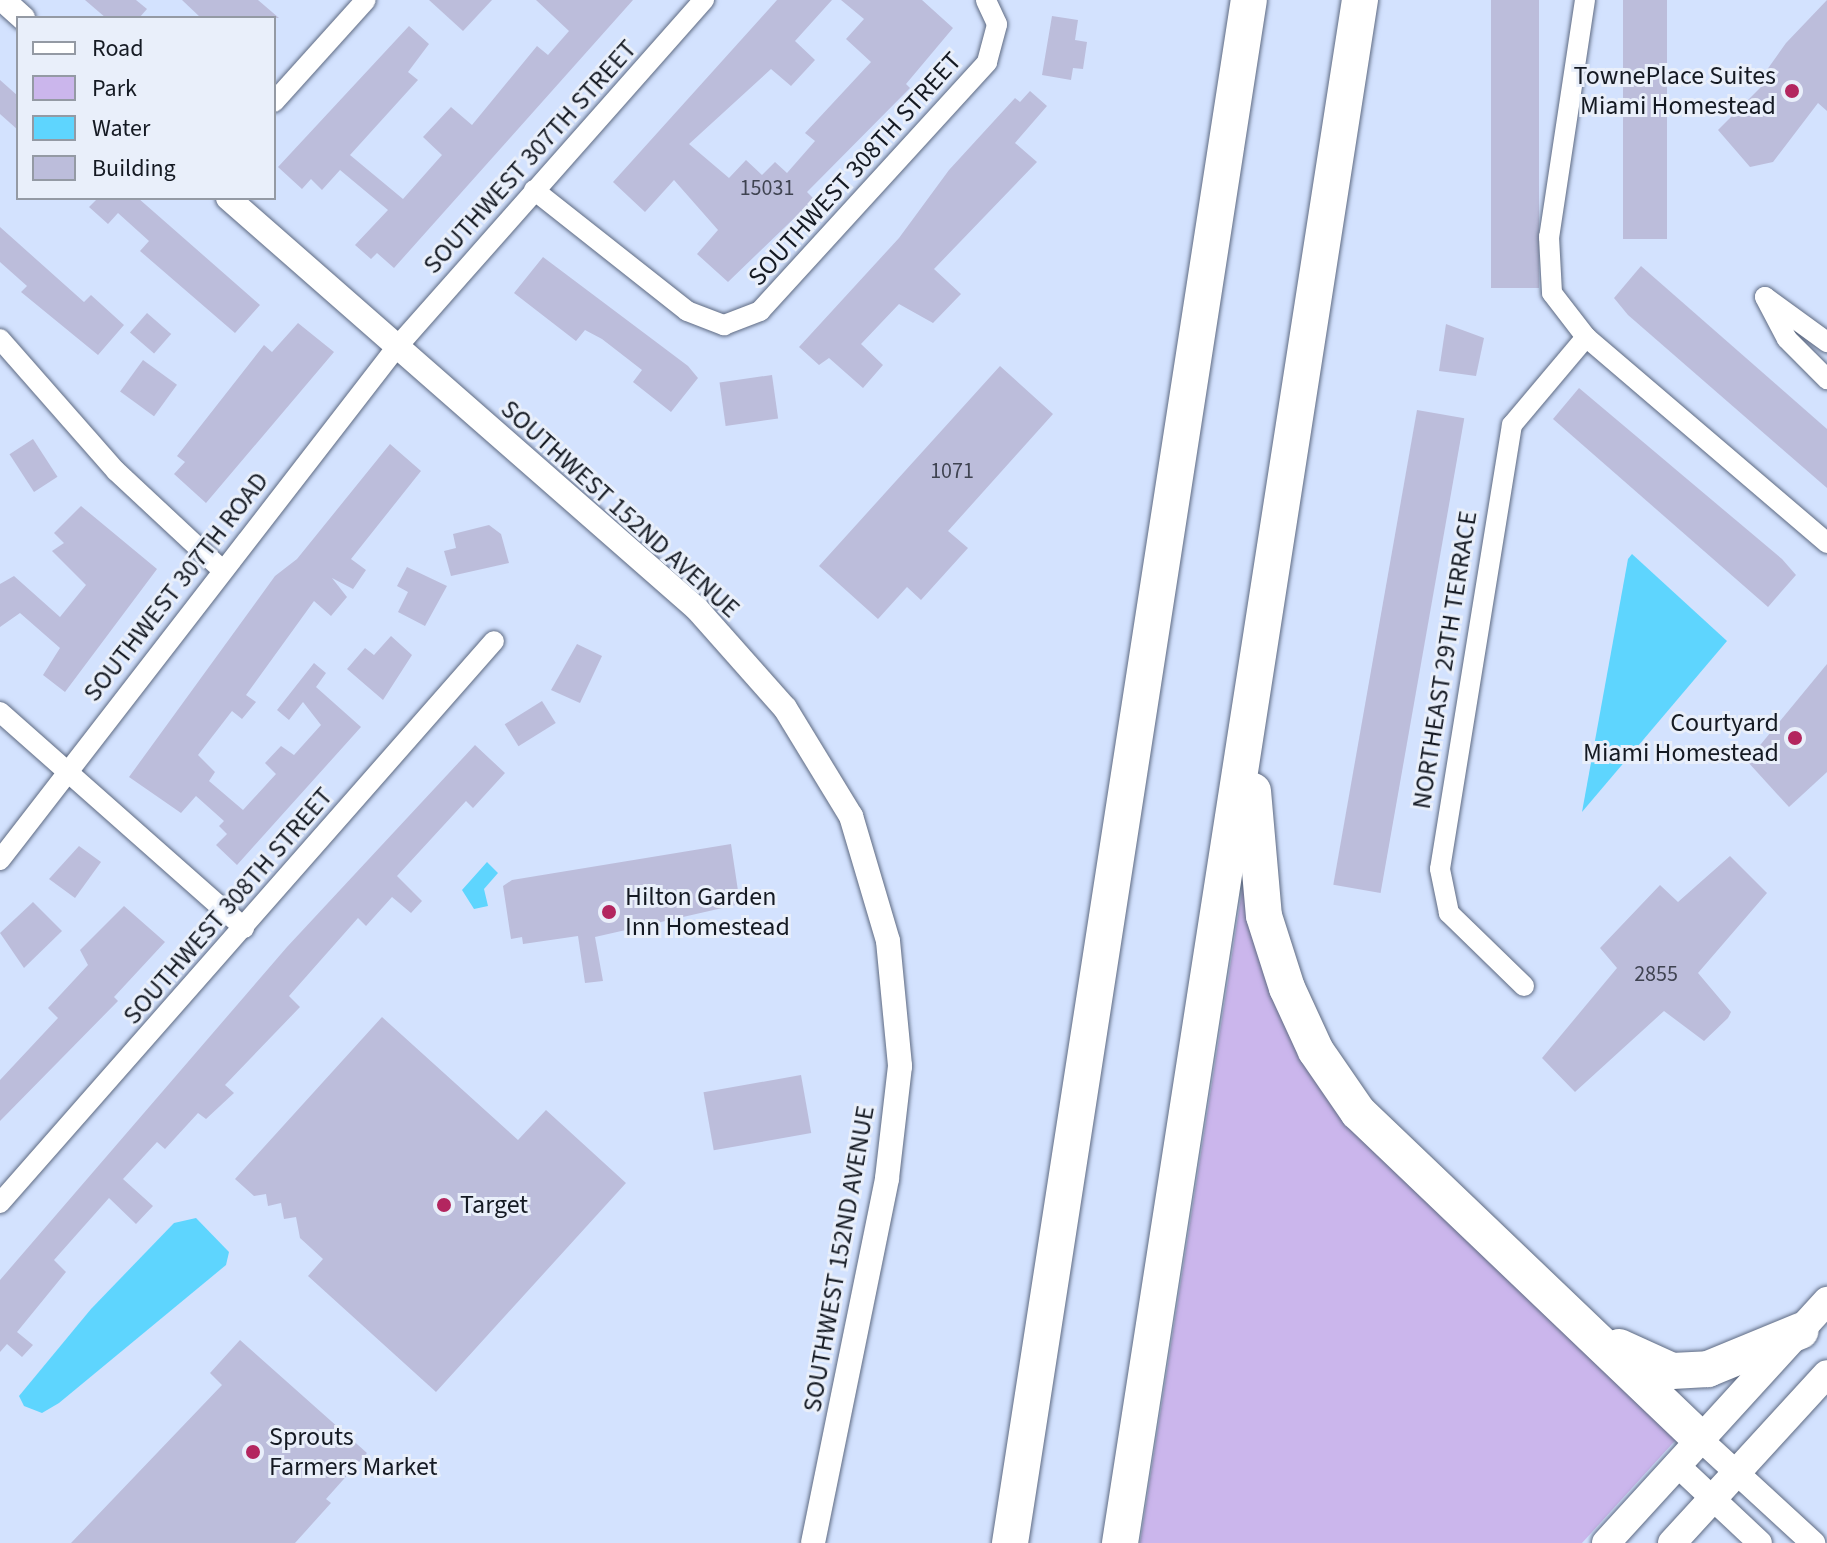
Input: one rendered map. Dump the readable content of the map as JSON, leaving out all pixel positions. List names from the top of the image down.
{
  "streets": {
    "street": [
      "SOUTHWEST 307TH STREET",
      "SOUTHWEST 308TH STREET",
      "SOUTHWEST 152ND AVENUE",
      "SOUTHWEST 307TH ROAD",
      "NORTHEAST 29TH TERRACE"
    ]
  },
  "crossings": [
    ["SOUTHWEST 307TH STREET", "SOUTHWEST 308TH STREET"],
    ["SOUTHWEST 307TH STREET", "SOUTHWEST 152ND AVENUE"],
    ["SOUTHWEST 307TH STREET", "SOUTHWEST 307TH ROAD"],
    ["SOUTHWEST 152ND AVENUE", "SOUTHWEST 307TH ROAD"]
  ],
  "places": [
    "TownePlace Suites Miami Homestead",
    "Courtyard Miami Homestead",
    "Hilton Garden Inn Homestead",
    "Target",
    "Sprouts Farmers Market"
  ],
  "house_numbers": ["15031", "1071", "2855"],
  "legend": [
    "Road",
    "Park",
    "Water",
    "Building"
  ]
}
